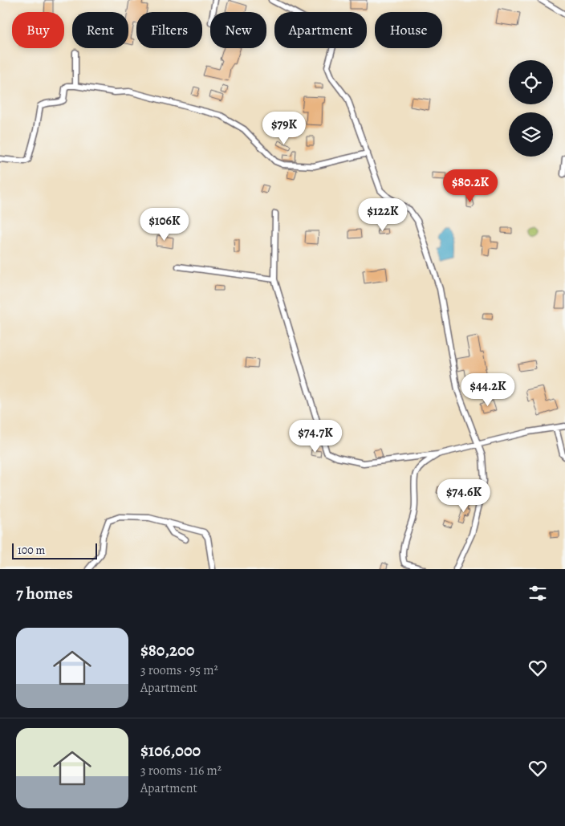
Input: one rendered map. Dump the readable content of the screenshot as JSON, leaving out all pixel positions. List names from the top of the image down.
{
  "scale_bar": "100 m",
  "page": {
    "chip": [
      "Buy",
      "Rent",
      "Filters",
      "New",
      "Apartment",
      "House"
    ],
    "price": [
      "$79K",
      "$80.2K",
      "$122K",
      "$106K",
      "$44.2K",
      "$74.7K",
      "$74.6K"
    ],
    "scale": "100 m",
    "heading": "7 homes",
    "list": [
      {
        "name": "$80,200",
        "note": "3 rooms · 95 m² · Apartment"
      },
      {
        "name": "$106,000",
        "note": "3 rooms · 116 m² · Apartment"
      }
    ]
  }
}
